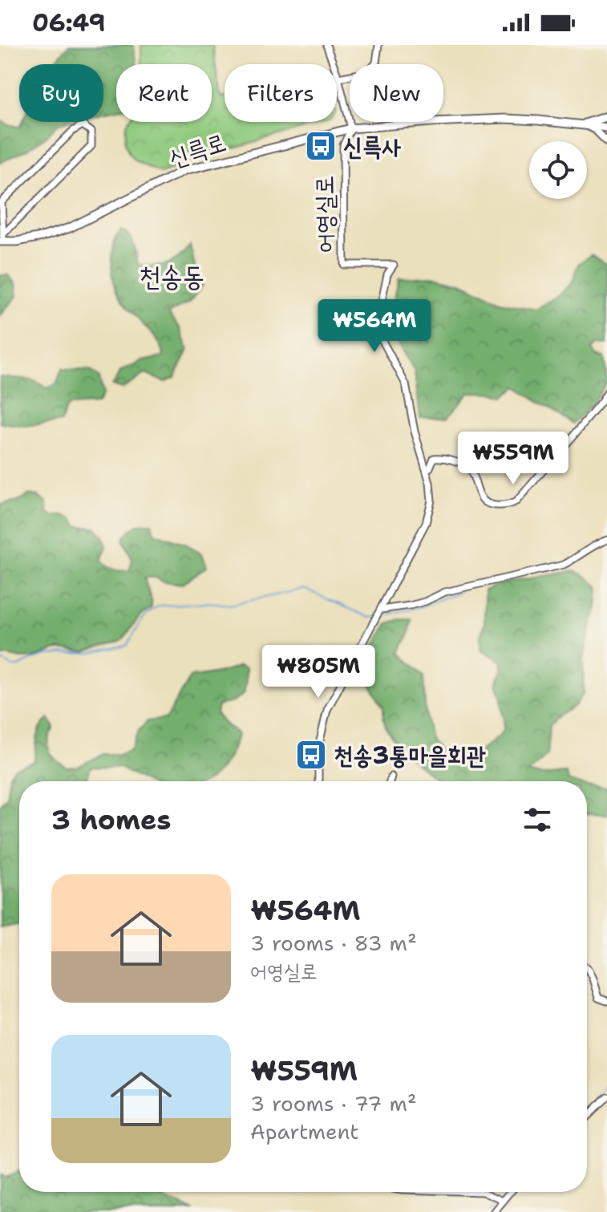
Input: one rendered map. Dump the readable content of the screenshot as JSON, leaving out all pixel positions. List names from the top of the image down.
{
  "streets": {
    "main road": ["신륵로"],
    "street": ["어영실로"]
  },
  "crossings": [
    ["신륵로", "어영실로"]
  ],
  "districts": ["천송동"],
  "places": {
    "bus stop": ["신륵사", "천송3통마을회관"]
  },
  "page": {
    "status": "06:49",
    "chip": [
      "Buy",
      "Rent",
      "Filters",
      "New"
    ],
    "price": ["₩564M", "₩559M", "₩805M"],
    "heading": "3 homes",
    "list": [
      {
        "name": "₩564M",
        "note": "3 rooms · 83 m² · 어영실로"
      },
      {
        "name": "₩559M",
        "note": "3 rooms · 77 m² · Apartment"
      }
    ]
  }
}
